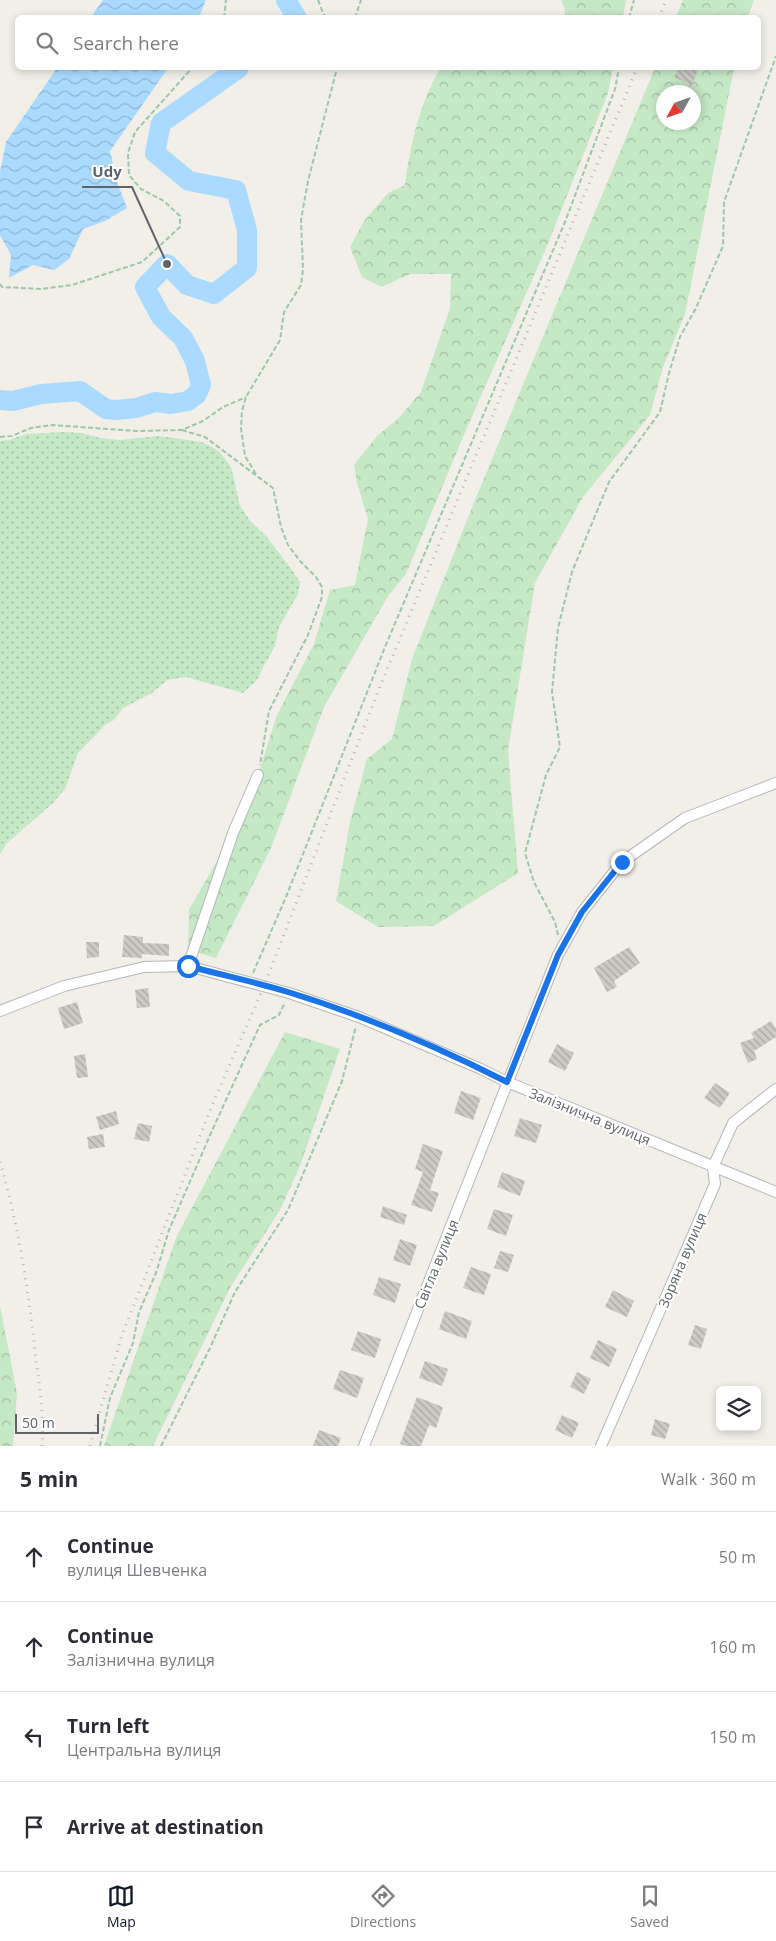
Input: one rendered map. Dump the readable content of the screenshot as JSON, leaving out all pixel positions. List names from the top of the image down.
{
  "streets": {
    "street": ["Залізнична вулиця", "Зоряна вулиця", "Світла вулиця"]
  },
  "crossings": [
    ["Залізнична вулиця", "Зоряна вулиця"],
    ["Залізнична вулиця", "Світла вулиця"]
  ],
  "places": ["Udy"],
  "scale_bar": "50 m",
  "north": "bottom left",
  "page": {
    "search": "Search here",
    "scale": "50 m",
    "heading": ["5 min", "Walk · 360 m"],
    "list": [
      ["Continue", "вулиця Шевченка", "50 m"],
      ["Continue", "Залізнична вулиця", "160 m"],
      ["Turn left", "Центральна вулиця", "150 m"],
      "Arrive at destination"
    ],
    "nav": ["Map", "Directions", "Saved"]
  }
}
